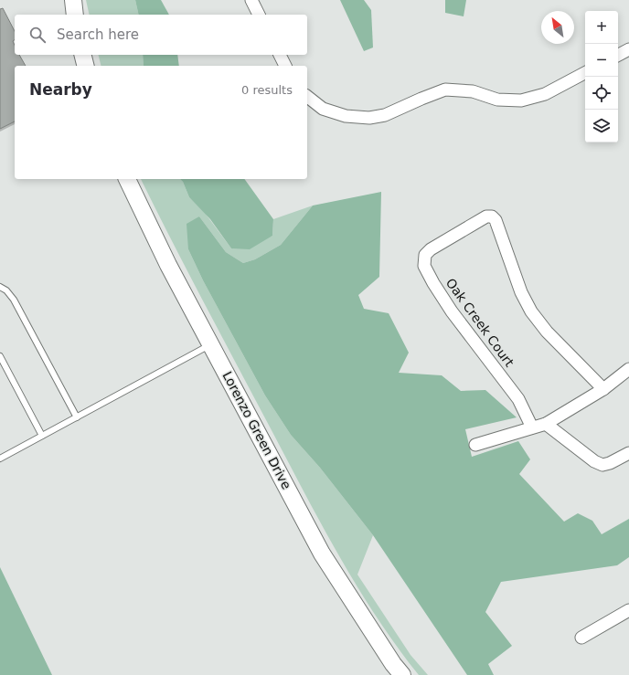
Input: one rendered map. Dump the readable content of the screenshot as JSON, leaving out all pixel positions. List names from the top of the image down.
{
  "streets": {
    "main road": ["Lorenzo Green Drive"],
    "street": ["Oak Creek Court"]
  },
  "north": "top left",
  "page": {
    "map_buttons": ["+", "−"],
    "search": "Search here",
    "heading": ["Nearby", "0 results"]
  }
}
